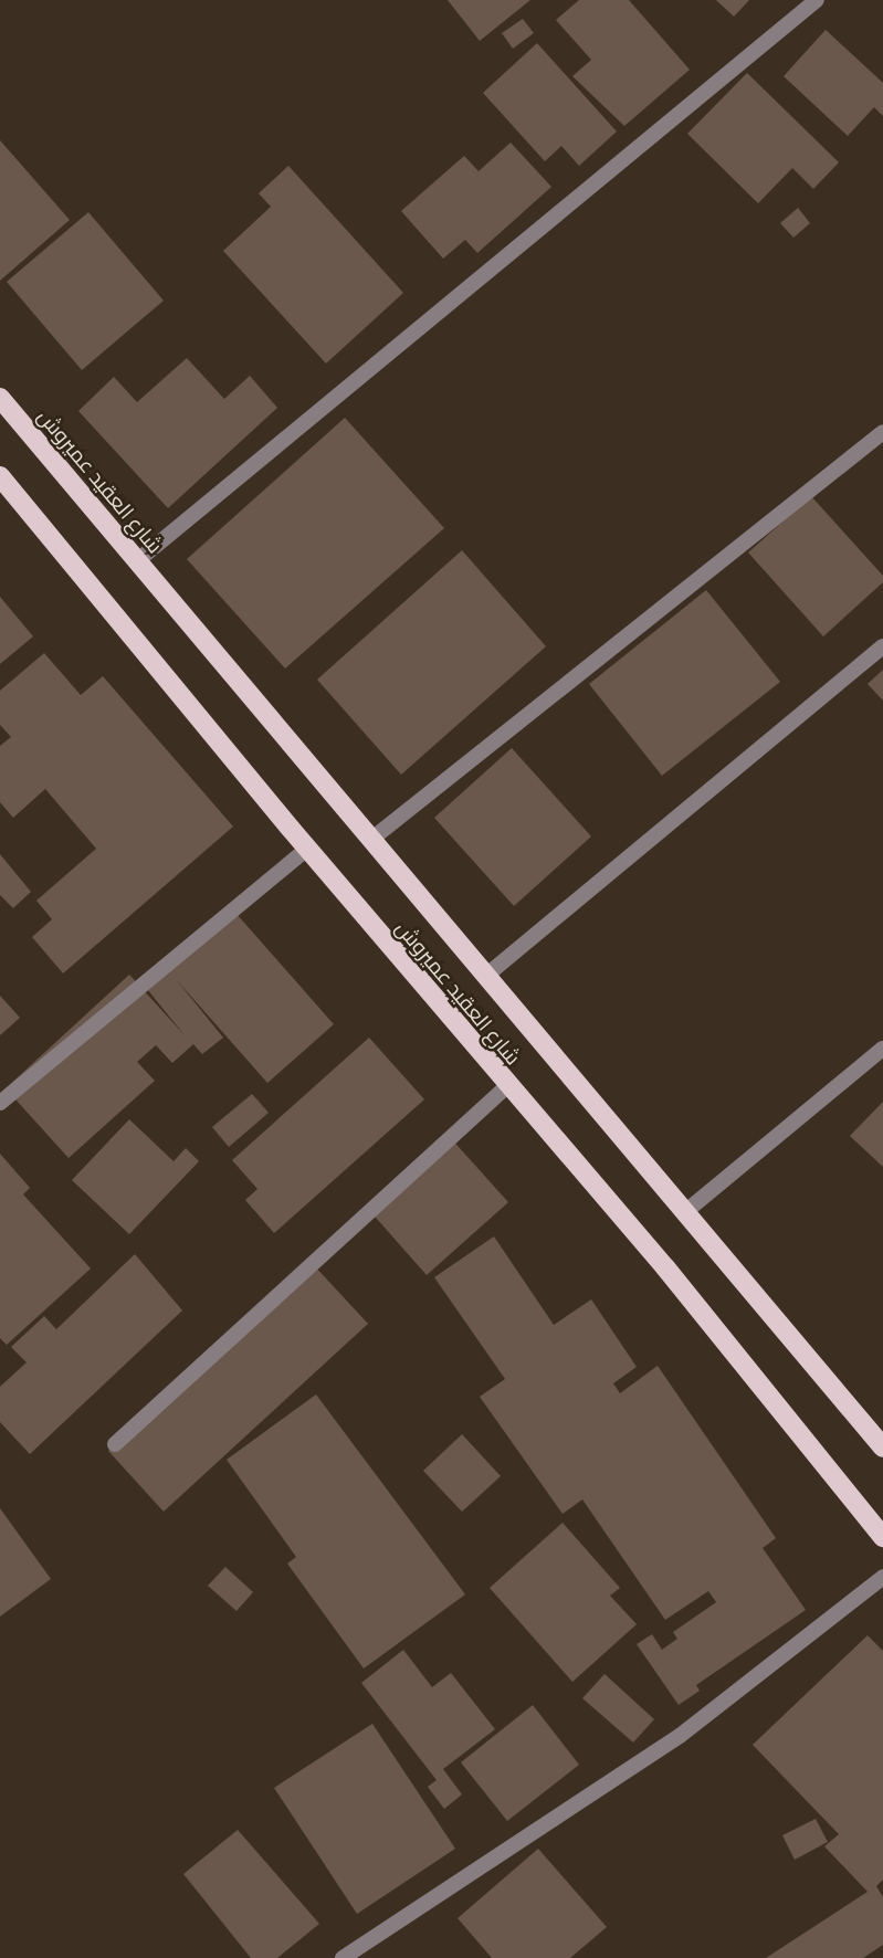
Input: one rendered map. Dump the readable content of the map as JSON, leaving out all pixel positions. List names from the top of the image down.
{
  "streets": {
    "main road": ["شارع العقيد عميروش"]
  }
}
